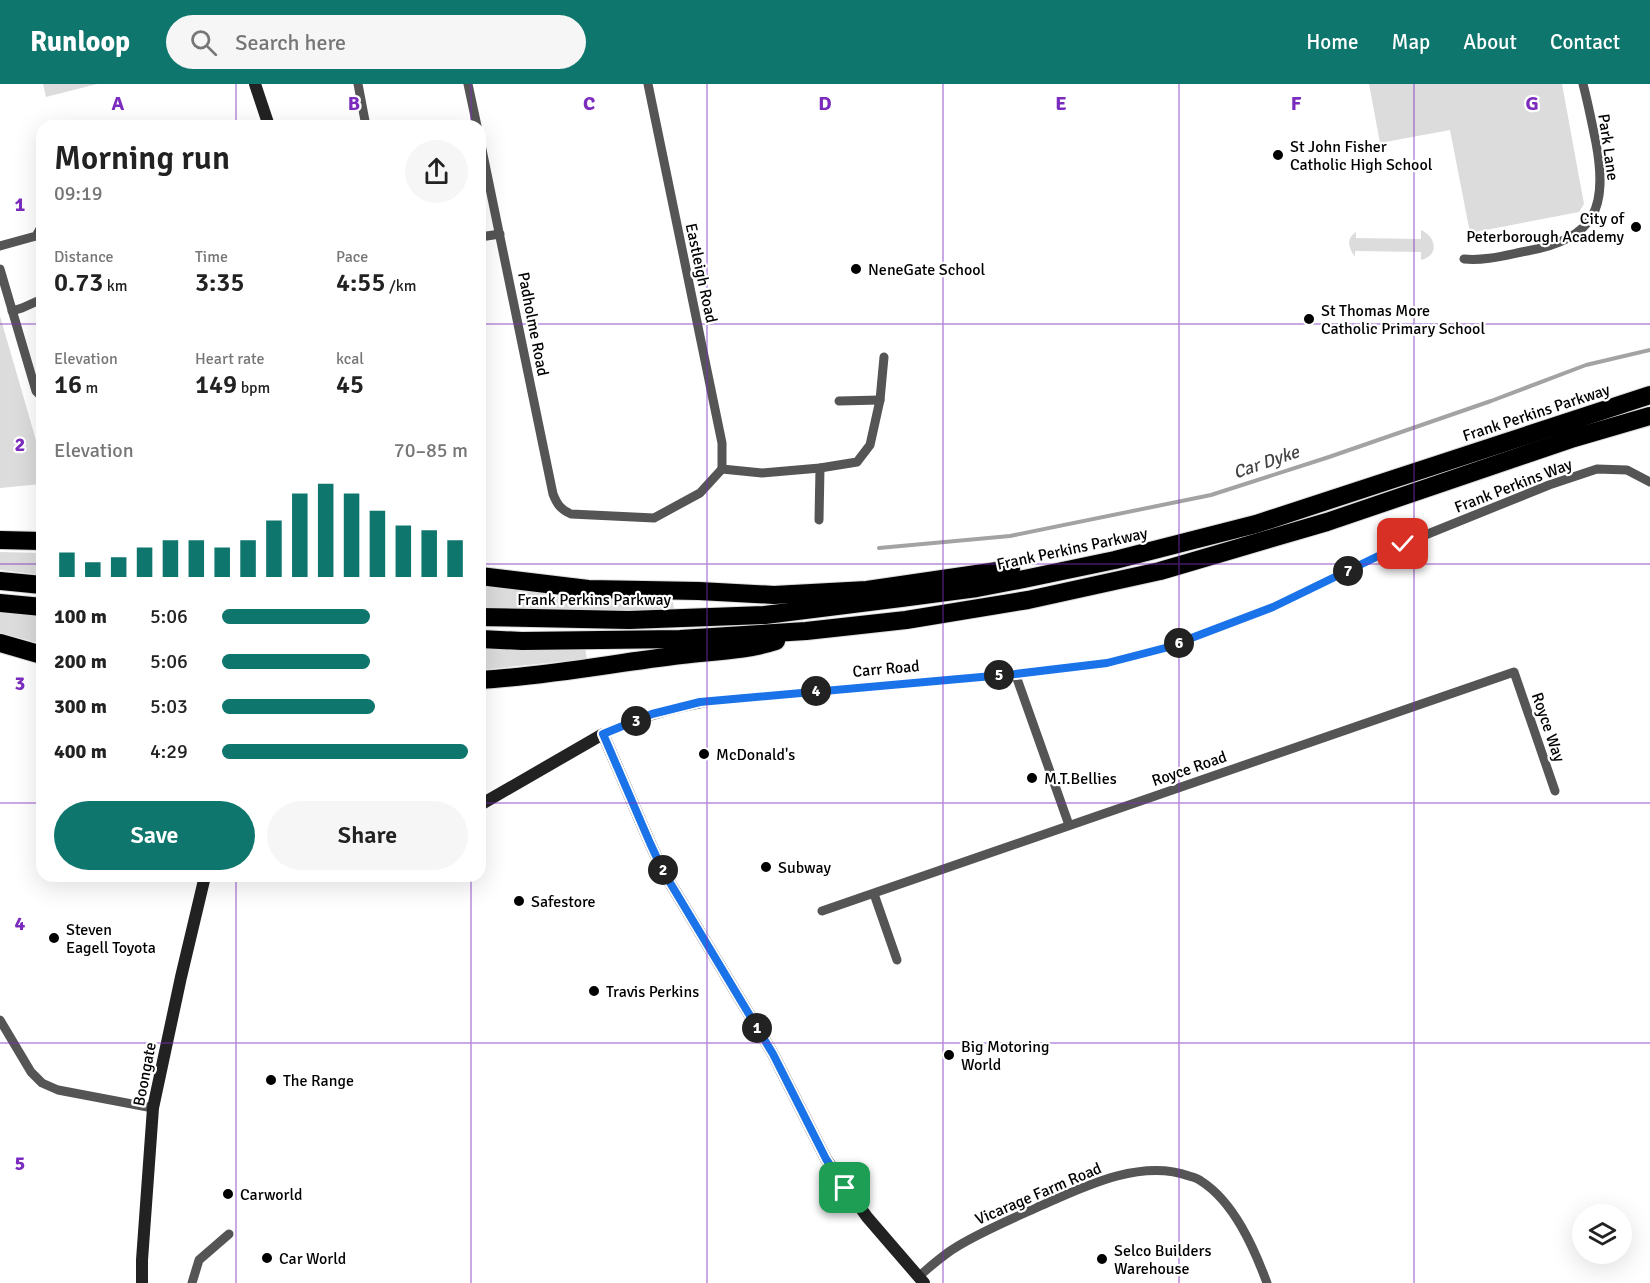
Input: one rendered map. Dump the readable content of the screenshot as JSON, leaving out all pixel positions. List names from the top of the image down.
{
  "streets": {
    "highway": ["Frank Perkins Parkway"],
    "street": [
      "Park Lane",
      "Eastleigh Road",
      "Padholme Road",
      "Frank Perkins Way",
      "Carr Road",
      "Royce Way",
      "Royce Road",
      "Boongate",
      "Vicarage Farm Road"
    ]
  },
  "crossings": [
    ["Eastleigh Road", "Padholme Road"],
    ["Frank Perkins Way", "Carr Road"],
    ["Royce Way", "Royce Road"]
  ],
  "water": ["Car Dyke"],
  "places": [
    "St John Fisher Catholic High School",
    "City of Peterborough Academy",
    "NeneGate School",
    "St Thomas More Catholic Primary School",
    "McDonald's",
    "M.T.Bellies",
    "Subway",
    "Safestore",
    "Steven Eagell Toyota",
    "Travis Perkins",
    "Big Motoring World",
    "The Range",
    "Carworld",
    "Car World",
    "Selco Builders Warehouse"
  ],
  "page": {
    "header": "Runloop",
    "search": "Search here",
    "nav": [
      "Home",
      "Map",
      "About",
      "Contact"
    ],
    "heading": ["Morning run", "09:19"],
    "stats": [
      ["Distance", "0.73 km"],
      ["Time", "3:35"],
      ["Pace", "4:55 /km"],
      ["Elevation", "16 m"],
      ["Heart rate", "149 bpm"],
      ["kcal", "45"]
    ],
    "chart": ["Elevation", "70–85 m"],
    "pins": [
      "7",
      "6",
      "5",
      "4",
      "3",
      "2",
      "1"
    ],
    "list": [
      {
        "name": "100 m",
        "note": "5:06"
      },
      {
        "name": "200 m",
        "note": "5:06"
      },
      {
        "name": "300 m",
        "note": "5:03"
      },
      {
        "name": "400 m",
        "note": "4:29"
      }
    ],
    "buttons": ["Save", "Share"]
  },
  "grid": {
    "columns": [
      "A",
      "B",
      "C",
      "D",
      "E",
      "F",
      "G"
    ],
    "rows": [
      "1",
      "2",
      "3",
      "4",
      "5"
    ]
  }
}
